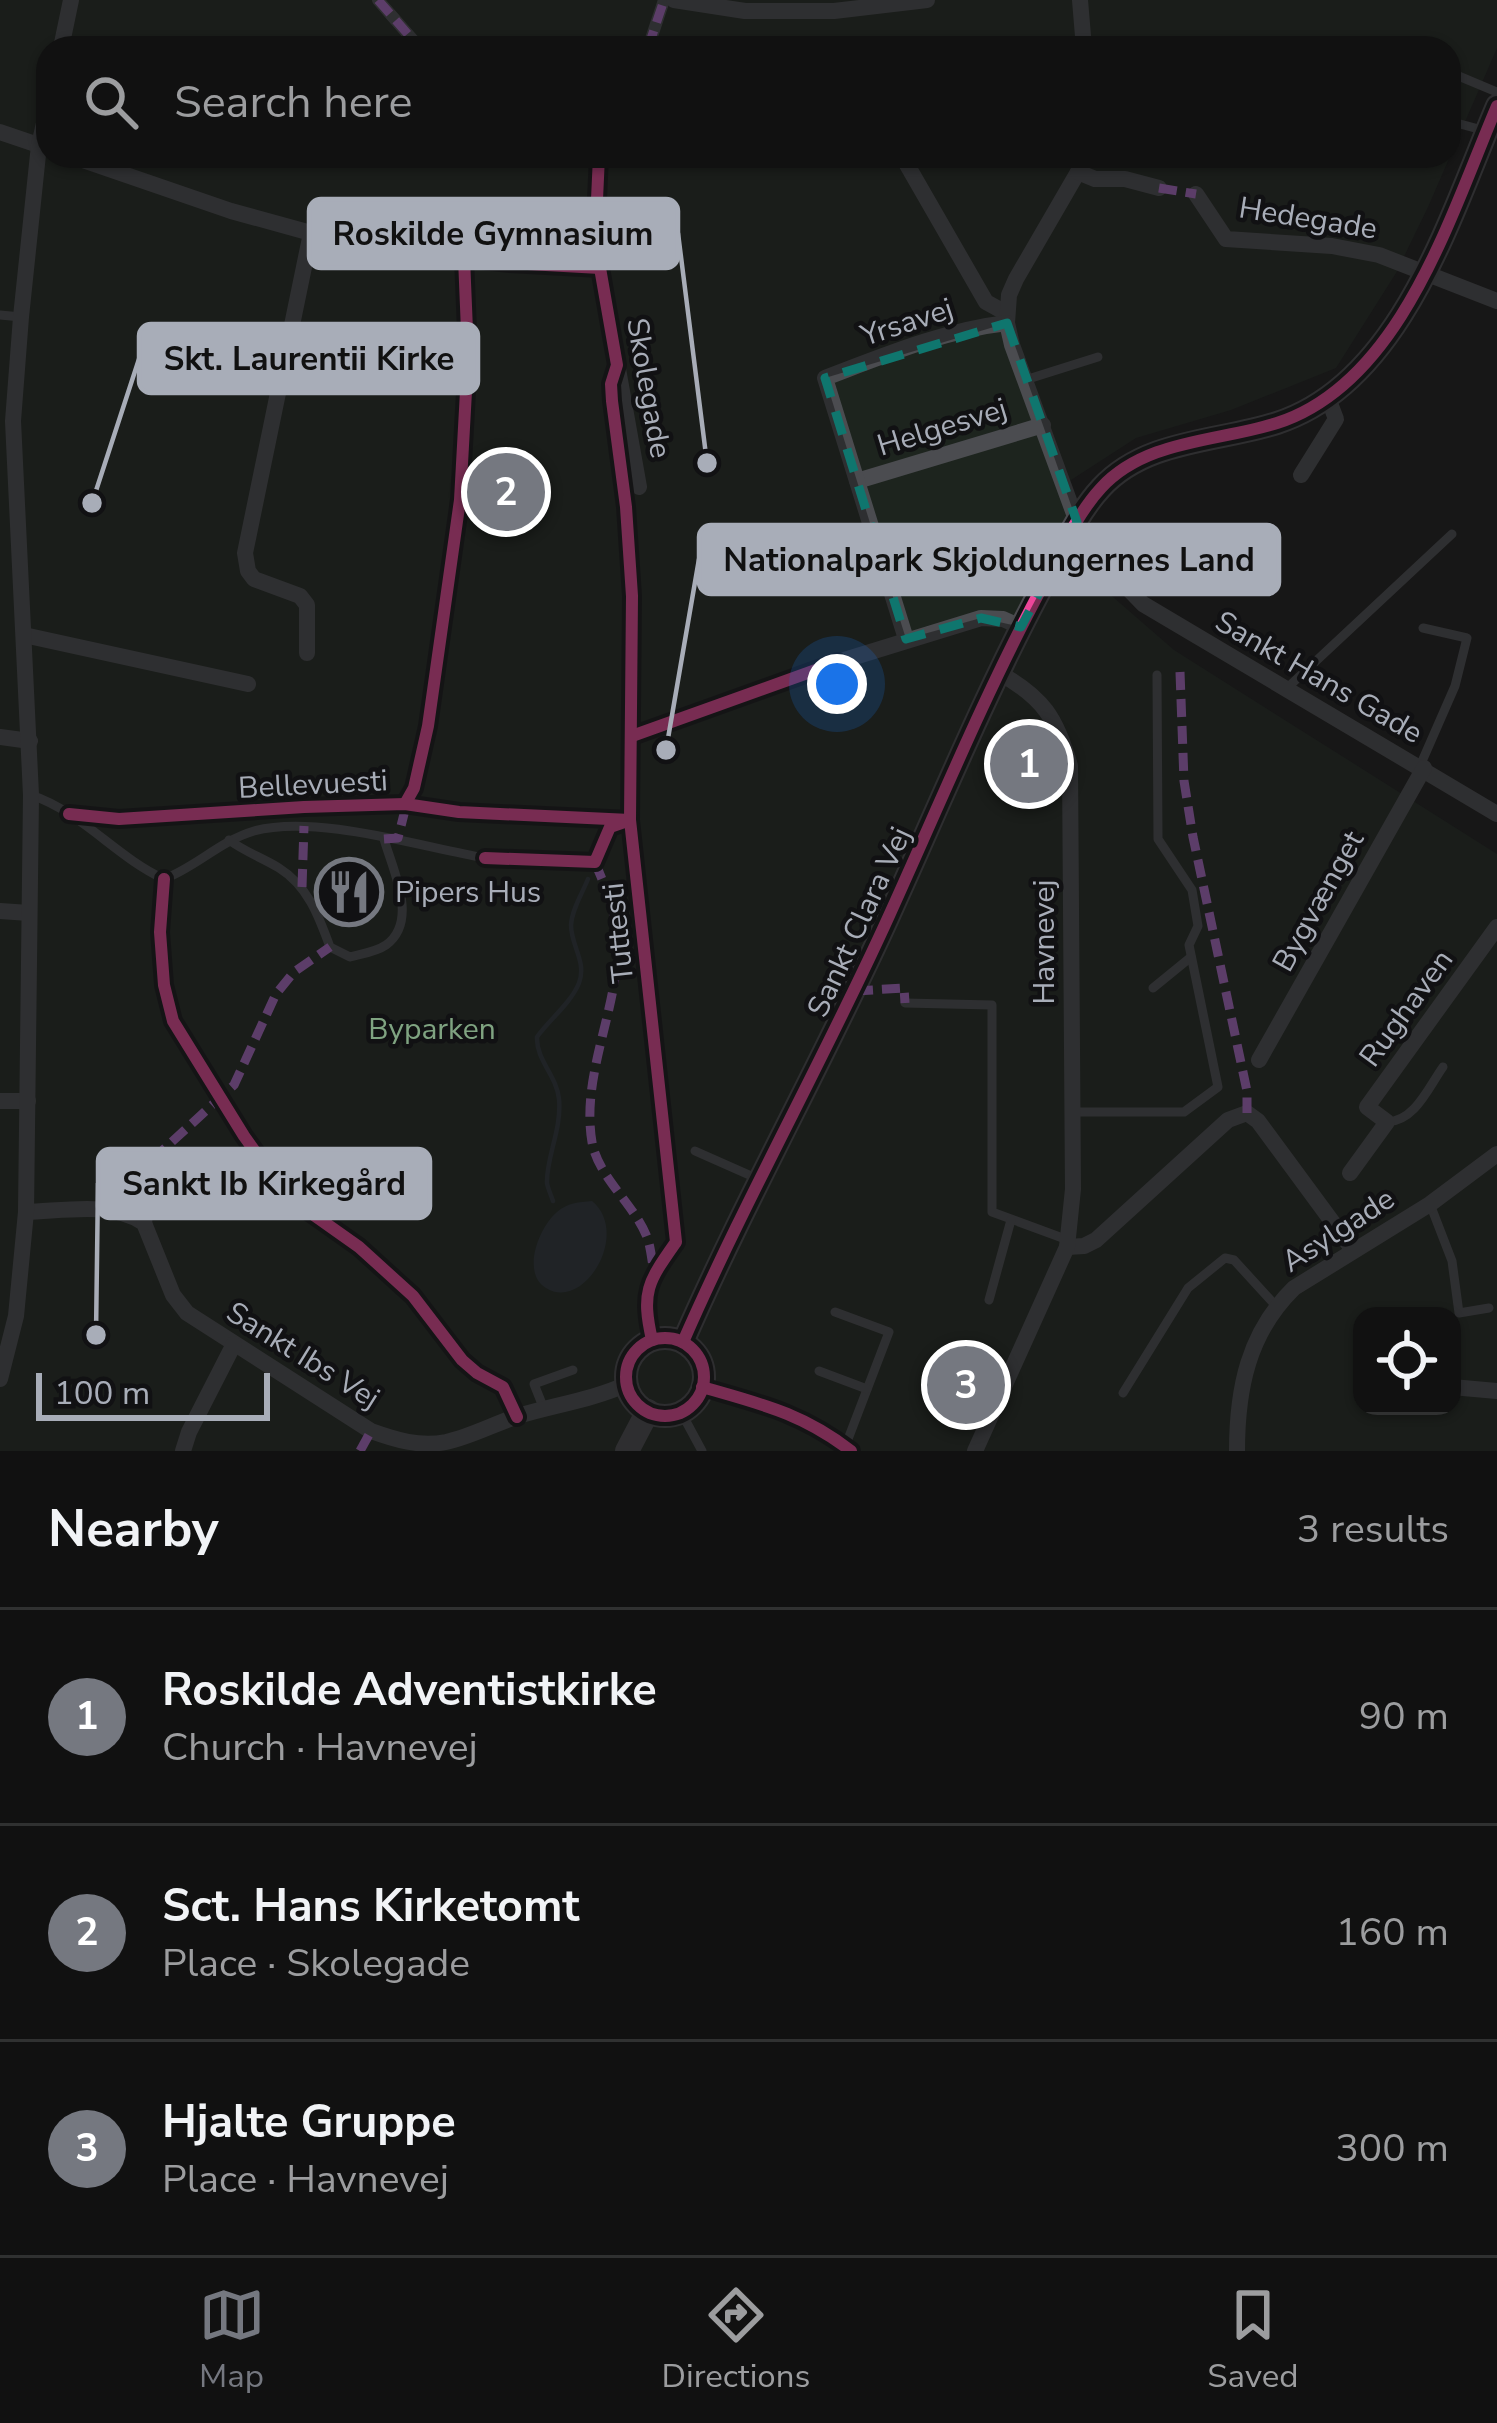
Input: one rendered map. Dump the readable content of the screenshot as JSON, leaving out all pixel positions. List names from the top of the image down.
{
  "streets": {
    "main road": ["Sankt Clara Vej"],
    "street": [
      "Hedegade",
      "Yrsavej",
      "Skolegade",
      "Helgesvej",
      "Sankt Hans Gade",
      "Bygvænget",
      "Havnevej",
      "Rughaven",
      "Asylgade",
      "Sankt Ibs Vej"
    ],
    "cycle path": ["Bellevuesti", "Tuttesti"]
  },
  "crossings": [
    ["Hedegade", "Sankt Clara Vej"],
    ["Yrsavej", "Helgesvej"],
    ["Yrsavej", "Sankt Hans Gade"],
    ["Helgesvej", "Sankt Hans Gade"],
    ["Sankt Hans Gade", "Bygvænget"],
    ["Sankt Hans Gade", "Sankt Clara Vej"],
    ["Sankt Clara Vej", "Havnevej"],
    ["Sankt Clara Vej", "Sankt Ibs Vej"]
  ],
  "parks": ["Byparken"],
  "places": {
    "other": [
      "Roskilde Gymnasium",
      "Skt. Laurentii Kirke",
      "Nationalpark Skjoldungernes Land",
      "Sankt Ib Kirkegård"
    ],
    "restaurant": ["Pipers Hus"]
  },
  "scale_bar": "100 m",
  "page": {
    "search": "Search here",
    "pins": ["2", "1", "3"],
    "scale": "100 m",
    "heading": ["Nearby", "3 results"],
    "list": [
      {
        "mark": "1",
        "name": "Roskilde Adventistkirke",
        "note": "Church · Havnevej",
        "value": "90 m"
      },
      {
        "mark": "2",
        "name": "Sct. Hans Kirketomt",
        "note": "Place · Skolegade",
        "value": "160 m"
      },
      {
        "mark": "3",
        "name": "Hjalte Gruppe",
        "note": "Place · Havnevej",
        "value": "300 m"
      }
    ],
    "nav": ["Map", "Directions", "Saved"]
  }
}
